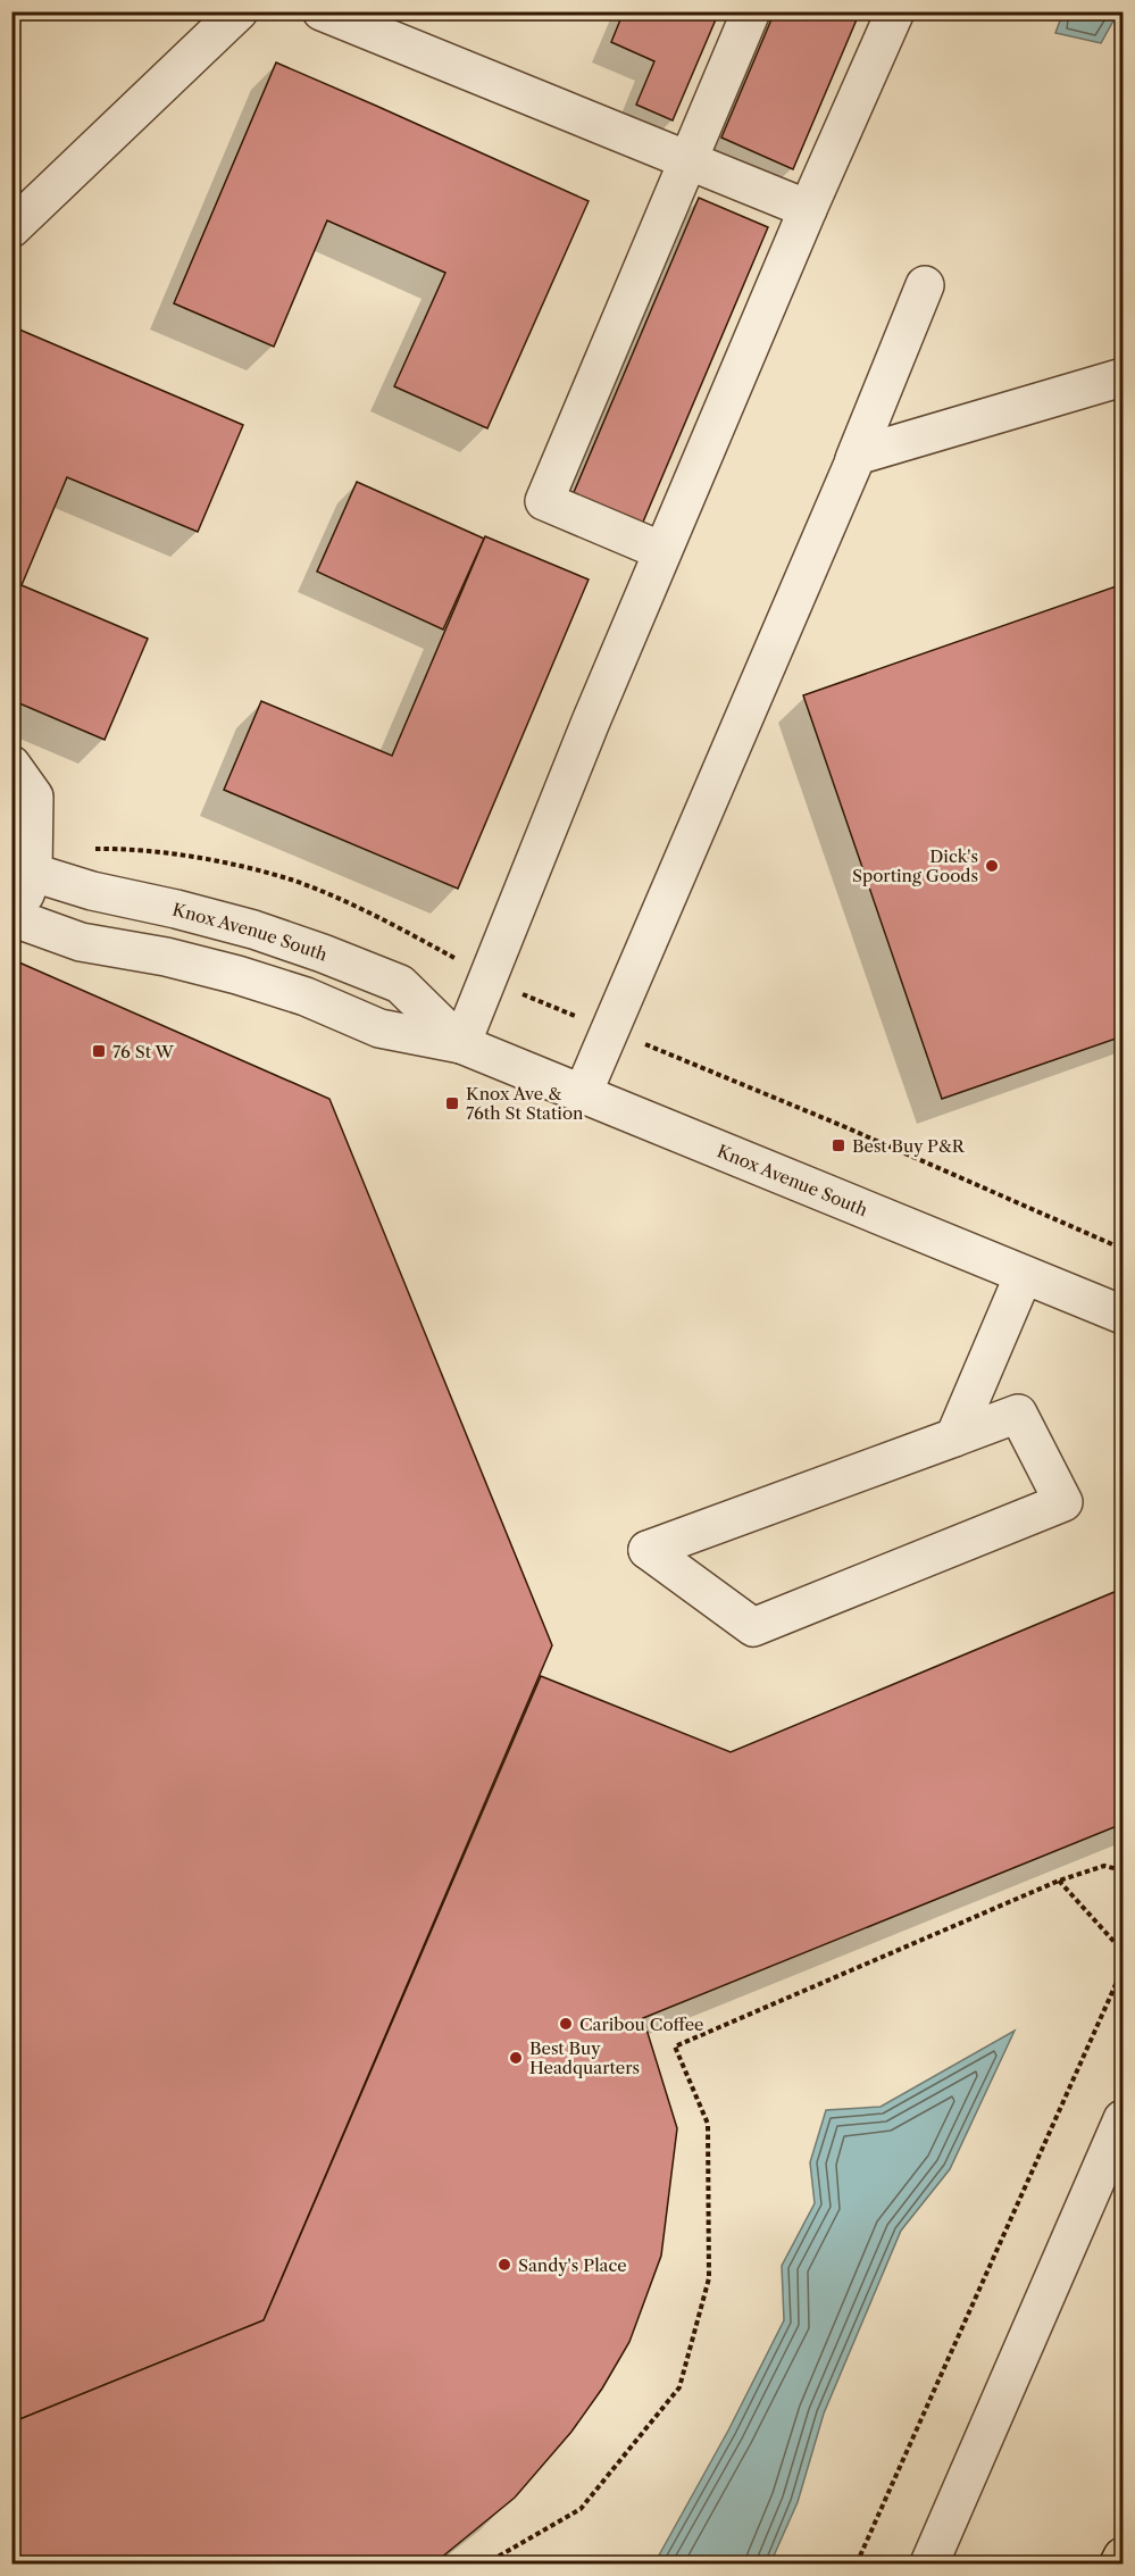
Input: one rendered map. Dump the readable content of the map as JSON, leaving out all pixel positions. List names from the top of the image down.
{
  "streets": {
    "street": ["Knox Avenue South"]
  },
  "places": {
    "other": [
      "Dick's Sporting Goods",
      "Caribou Coffee",
      "Best Buy Headquarters",
      "Sandy's Place"
    ],
    "transit": ["76 St W", "Knox Ave & 76th St Station", "Best Buy P&R"]
  }
}
